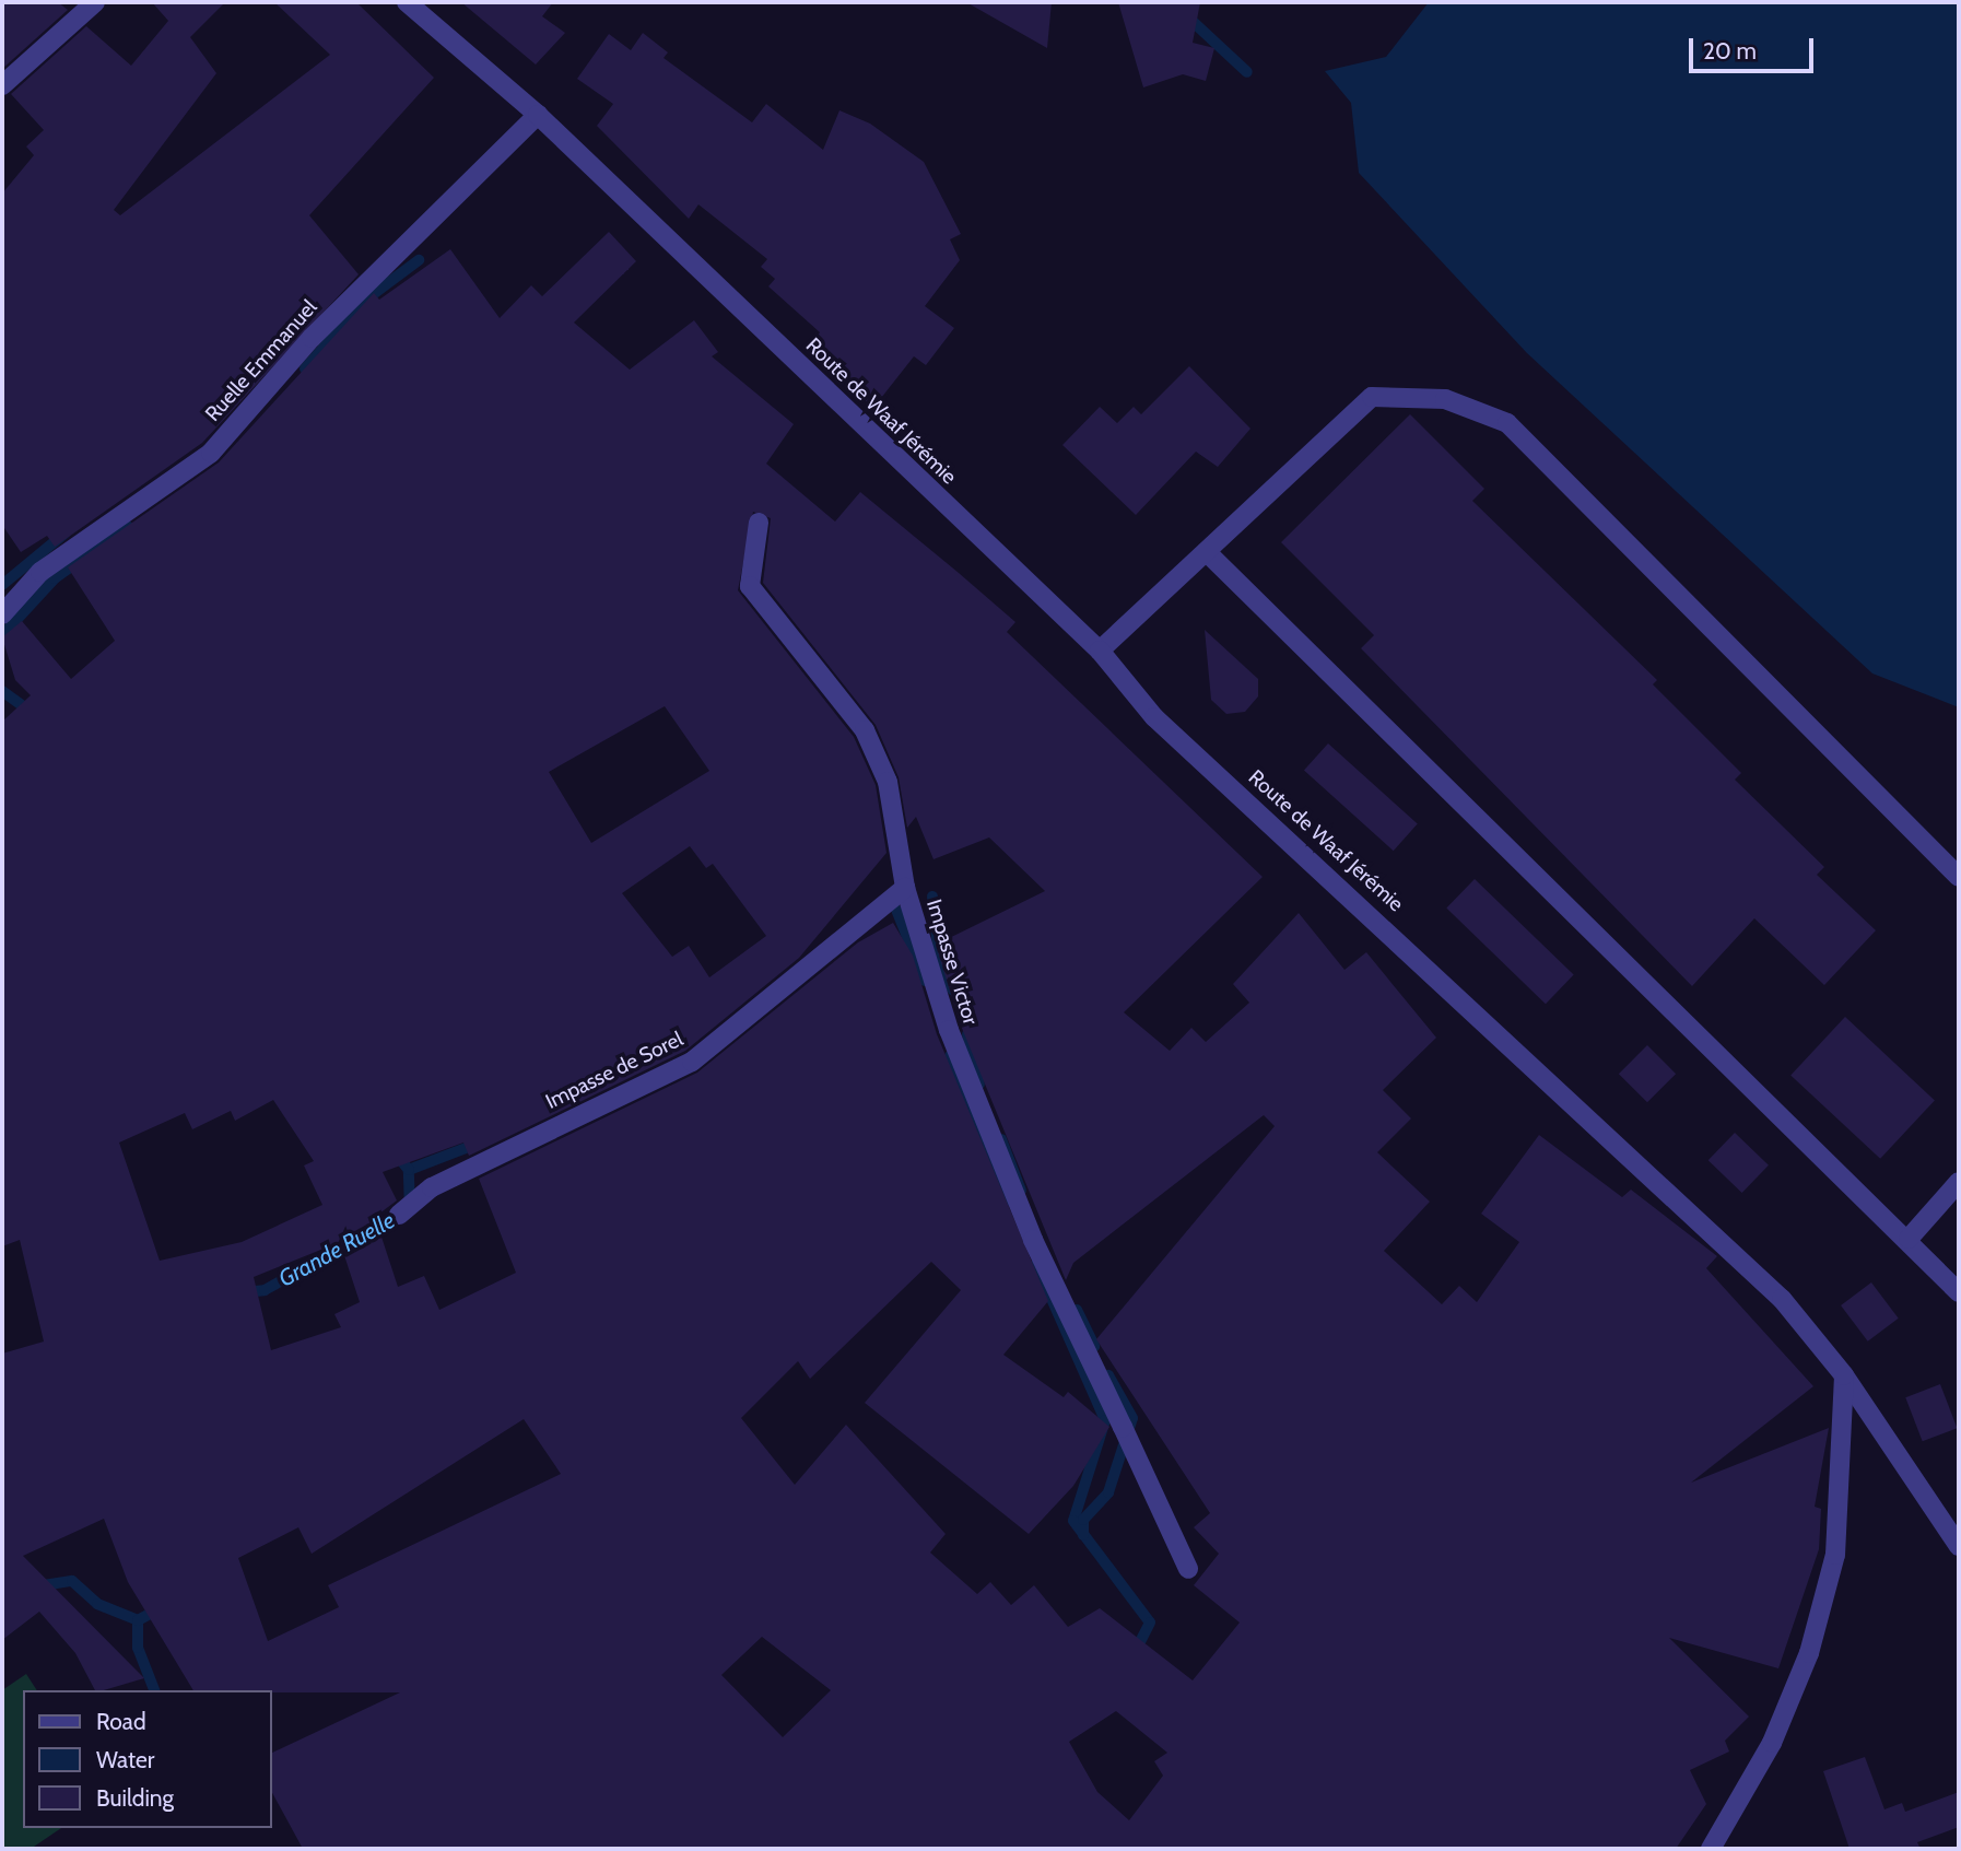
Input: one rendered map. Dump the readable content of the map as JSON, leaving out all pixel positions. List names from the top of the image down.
{
  "streets": {
    "street": [
      "Ruelle Emmanuel",
      "Route de Waaf Jérémie",
      "Impasse Victor",
      "Impasse de Sorel"
    ]
  },
  "crossings": [
    ["Ruelle Emmanuel", "Route de Waaf Jérémie"],
    ["Impasse Victor", "Impasse de Sorel"]
  ],
  "water": ["Grande Ruelle"],
  "legend": ["Road", "Water", "Building"],
  "scale_bar": "20 m"
}
